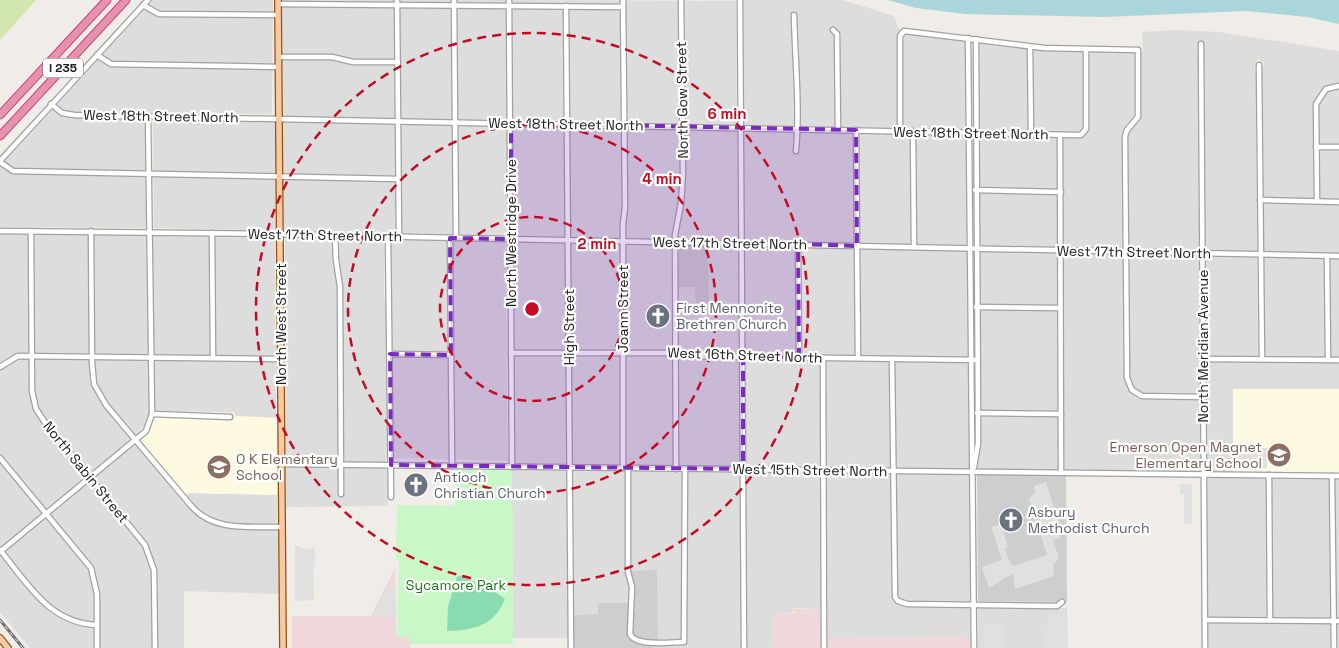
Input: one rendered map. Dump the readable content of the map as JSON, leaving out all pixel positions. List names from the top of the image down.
{
  "streets": {
    "highway": ["I 235"],
    "main road": ["North West Street"],
    "street": [
      "North Gow Street",
      "West 18th Street North",
      "North Westridge Drive",
      "West 17th Street North",
      "Joann Street",
      "High Street",
      "North Meridian Avenue",
      "West 16th Street North",
      "West 15th Street North",
      "North Sabin Street"
    ]
  },
  "crossings": [
    ["North Gow Street", "West 18th Street North"],
    ["North Gow Street", "West 17th Street North"],
    ["North Gow Street", "West 16th Street North"],
    ["North Gow Street", "West 15th Street North"],
    ["West 18th Street North", "North Westridge Drive"],
    ["West 18th Street North", "Joann Street"],
    ["West 18th Street North", "North West Street"],
    ["West 18th Street North", "High Street"],
    ["North Westridge Drive", "West 17th Street North"],
    ["North Westridge Drive", "West 16th Street North"],
    ["North Westridge Drive", "West 15th Street North"],
    ["West 17th Street North", "Joann Street"],
    ["West 17th Street North", "North West Street"],
    ["West 17th Street North", "High Street"],
    ["West 17th Street North", "North Meridian Avenue"],
    ["West 17th Street North", "North Sabin Street"],
    ["Joann Street", "West 16th Street North"],
    ["Joann Street", "West 15th Street North"],
    ["North West Street", "West 15th Street North"],
    ["High Street", "West 16th Street North"],
    ["High Street", "West 15th Street North"],
    ["North Meridian Avenue", "West 15th Street North"]
  ],
  "parks": ["Sycamore Park"],
  "places": {
    "church": ["First Mennonite Brethren Church", "Antioch Christian Church", "Asbury Methodist Church"],
    "school or university": ["Emerson Open Magnet Elementary School", "O K Elementary School"]
  },
  "rings": ["6 min", "4 min", "2 min"]
}
